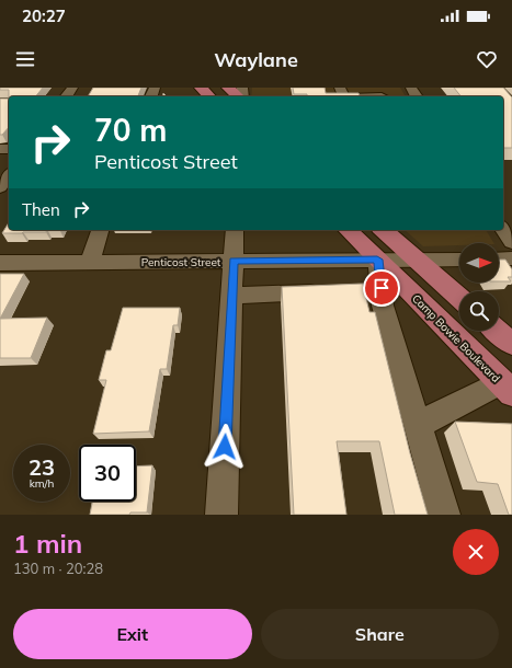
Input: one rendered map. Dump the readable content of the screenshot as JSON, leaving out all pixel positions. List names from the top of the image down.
{
  "streets": {
    "main road": ["Camp Bowie Boulevard"],
    "street": ["Penticost Street"]
  },
  "crossings": [
    ["Penticost Street", "Camp Bowie Boulevard"]
  ],
  "north": "right",
  "page": {
    "status": "20:27",
    "header": "Waylane",
    "turn": ["70 m", "Penticost Street"],
    "then": "Then",
    "speed": "23 km/h",
    "limit": "30",
    "heading": ["1 min", "130 m · 20:28"],
    "buttons": ["Exit", "Share"]
  }
}
